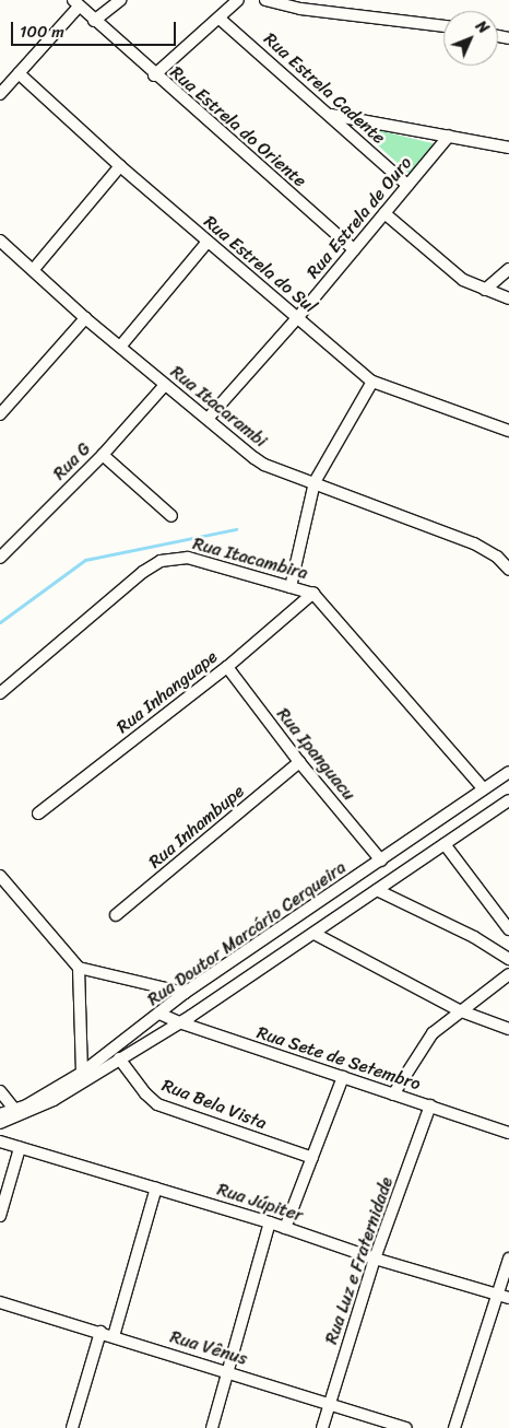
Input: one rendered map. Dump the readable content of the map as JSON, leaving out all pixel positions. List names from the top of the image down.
{
  "streets": {
    "street": [
      "Rua Estrela Cadente",
      "Rua Estrela do Oriente",
      "Rua Estrela de Ouro",
      "Rua Estrela do Sul",
      "Rua Itacarambi",
      "Rua G",
      "Rua Itacambira",
      "Rua Inhanguape",
      "Rua Ipanguacu",
      "Rua Inhambupe",
      "Rua Doutor Marcário Cerqueira",
      "Rua Sete de Setembro",
      "Rua Bela Vista",
      "Rua Júpiter",
      "Rua Luz e Fraternidade",
      "Rua Vênus"
    ]
  },
  "crossings": [
    ["Rua Estrela Cadente", "Rua Estrela de Ouro"],
    ["Rua Estrela do Oriente", "Rua Estrela de Ouro"],
    ["Rua Estrela de Ouro", "Rua Estrela do Sul"],
    ["Rua Estrela de Ouro", "Rua Itacarambi"],
    ["Rua Itacarambi", "Rua G"],
    ["Rua Itacambira", "Rua Inhanguape"],
    ["Rua Itacambira", "Rua Doutor Marcário Cerqueira"],
    ["Rua Inhanguape", "Rua Ipanguacu"],
    ["Rua Ipanguacu", "Rua Inhambupe"],
    ["Rua Ipanguacu", "Rua Doutor Marcário Cerqueira"],
    ["Rua Doutor Marcário Cerqueira", "Rua Sete de Setembro"],
    ["Rua Doutor Marcário Cerqueira", "Rua Bela Vista"],
    ["Rua Sete de Setembro", "Rua Luz e Fraternidade"],
    ["Rua Júpiter", "Rua Luz e Fraternidade"],
    ["Rua Luz e Fraternidade", "Rua Vênus"]
  ],
  "scale_bar": "100 m",
  "north": "top right"
}
